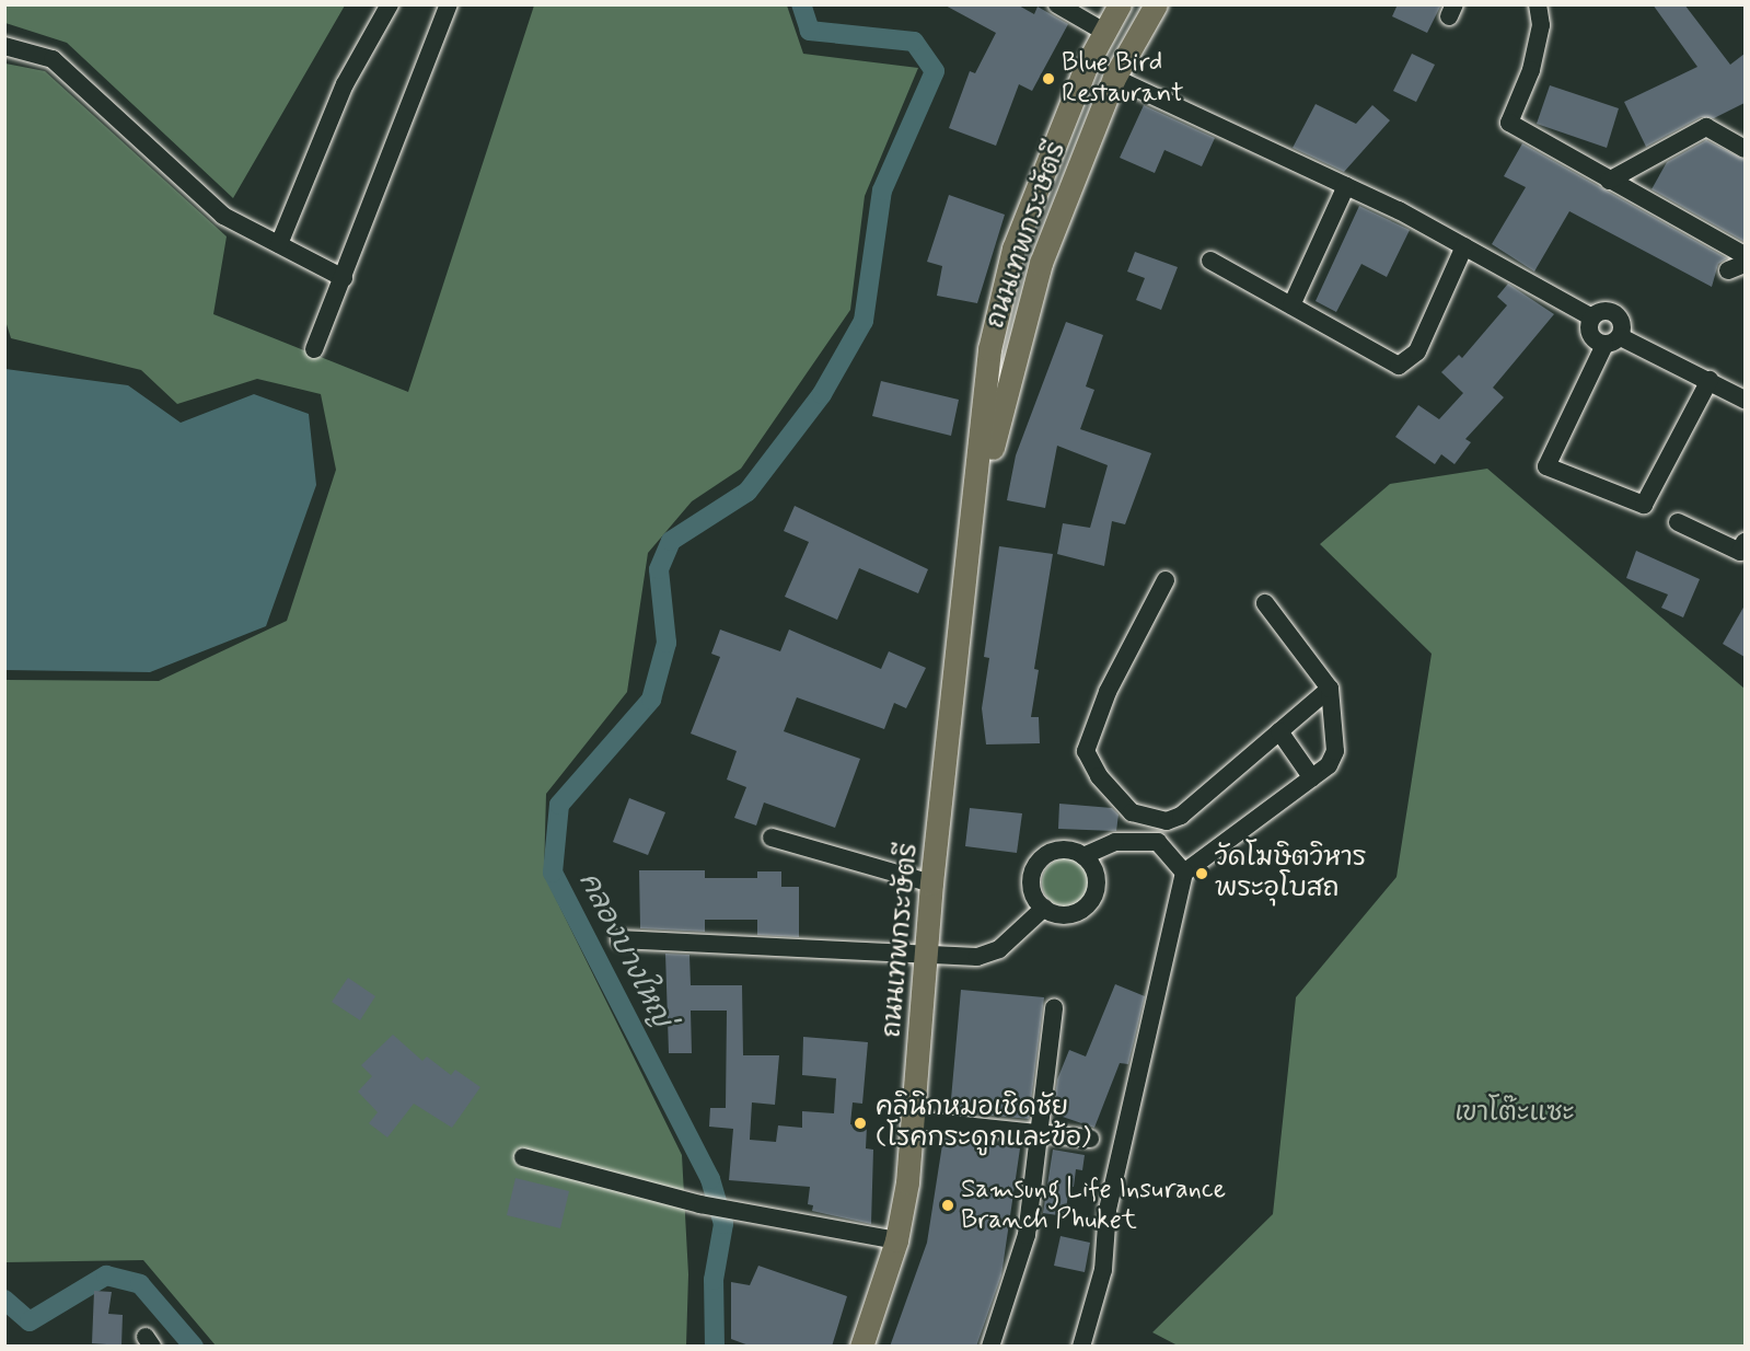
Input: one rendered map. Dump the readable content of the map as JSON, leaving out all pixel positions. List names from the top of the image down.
{
  "streets": {
    "main road": ["ถนนเทพกระษัตรี"]
  },
  "water": ["คลองบางใหญ่"],
  "parks": ["เขาโต๊ะแซะ"],
  "places": [
    "Blue Bird Restaurant",
    "วัดโฆษิตวิหาร พระอุโบสถ",
    "คลินิกหมอเชิดชัย (โรคกระดูกและข้อ)",
    "Samsung Life Insurance Branch Phuket"
  ]
}
